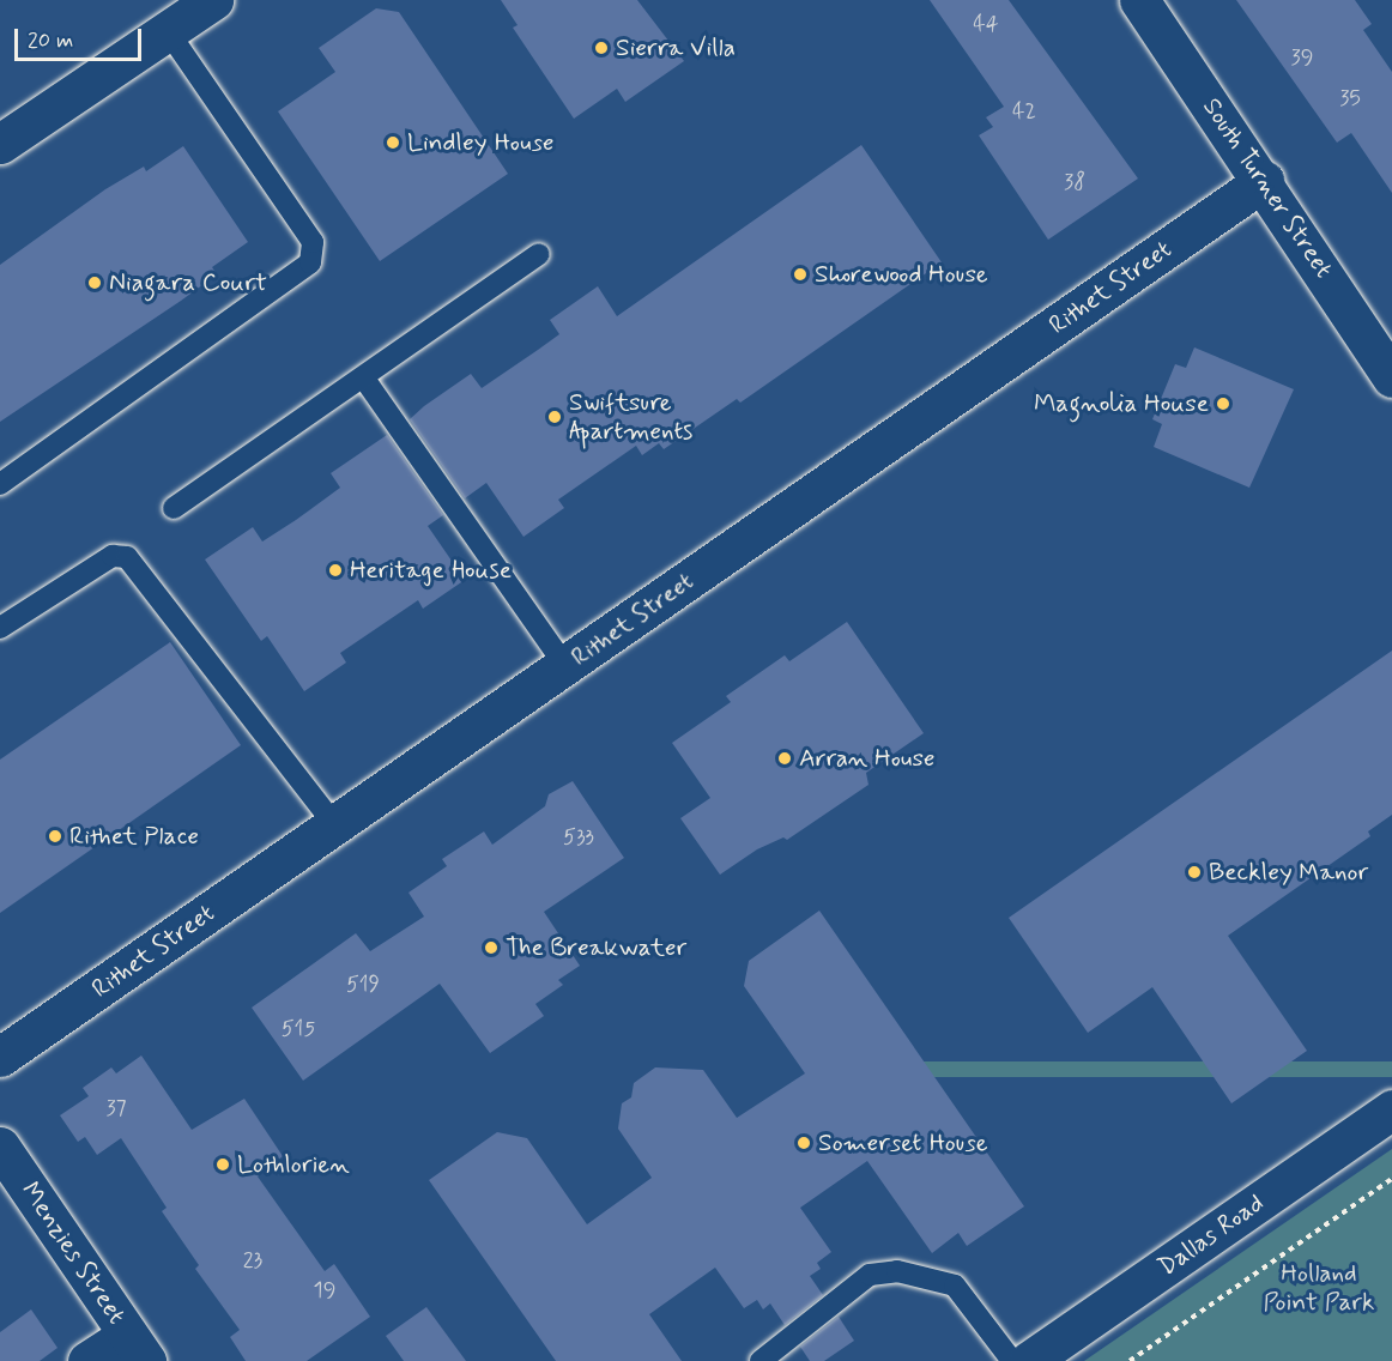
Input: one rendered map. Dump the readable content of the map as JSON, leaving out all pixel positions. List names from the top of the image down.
{
  "streets": {
    "street": [
      "South Turner Street",
      "Rithet Street",
      "Dallas Road",
      "Menzies Street"
    ]
  },
  "crossings": [
    ["South Turner Street", "Rithet Street"]
  ],
  "parks": ["Holland Point Park"],
  "places": [
    "Sierra Villa",
    "Lindley House",
    "Shorewood House",
    "Niagara Court",
    "Magnolia House",
    "Swiftsure Apartments",
    "Heritage House",
    "Arran House",
    "Rithet Place",
    "Beckley Manor",
    "The Breakwater",
    "Somerset House",
    "Lothlorien"
  ],
  "house_numbers": [
    "44",
    "39",
    "35",
    "42",
    "38",
    "533",
    "519",
    "515",
    "37",
    "23",
    "19"
  ],
  "scale_bar": "20 m"
}
